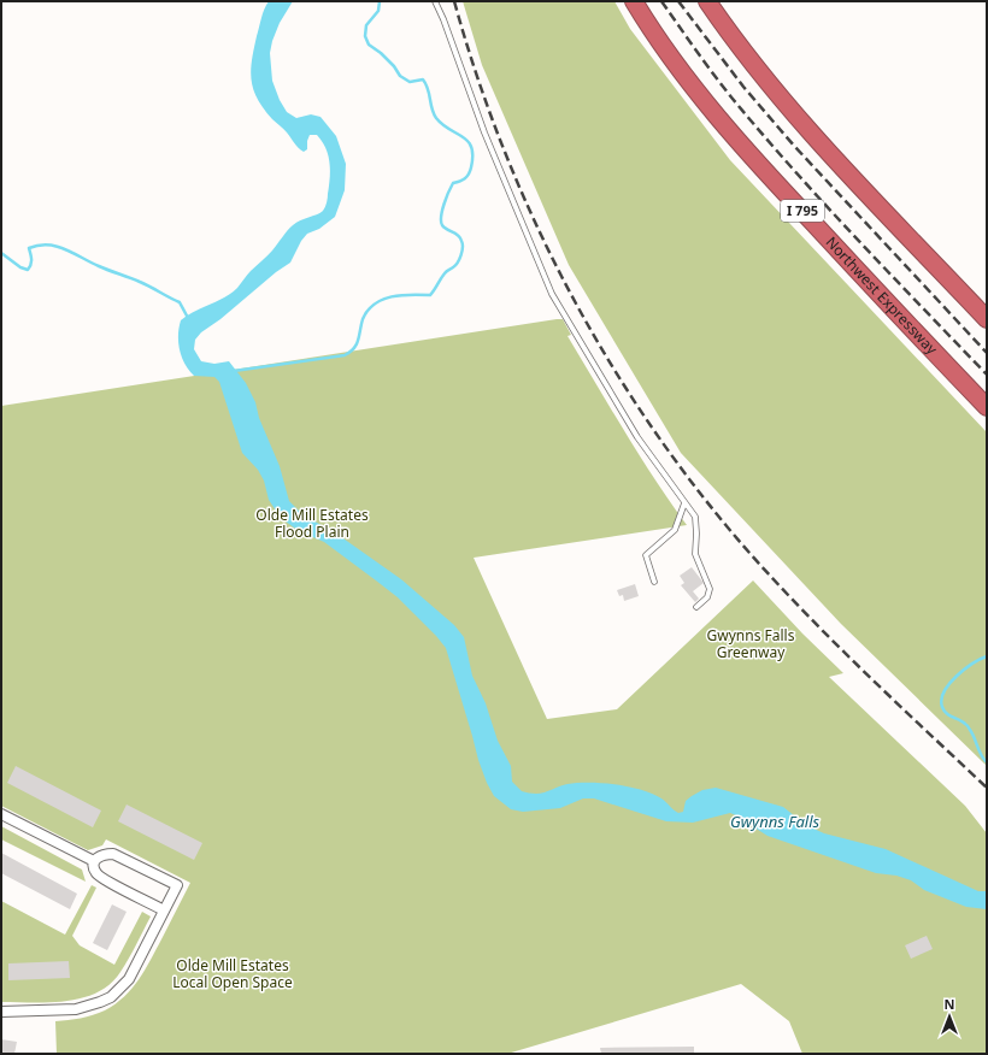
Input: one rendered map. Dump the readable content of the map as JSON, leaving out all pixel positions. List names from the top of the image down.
{
  "streets": {
    "highway": ["I 795", "Northwest Expressway"]
  },
  "water": ["Gwynns Falls"],
  "parks": ["Olde Mill Estates Flood Plain", "Gwynns Falls Greenway", "Olde Mill Estates Local Open Space"],
  "north": "top"
}
